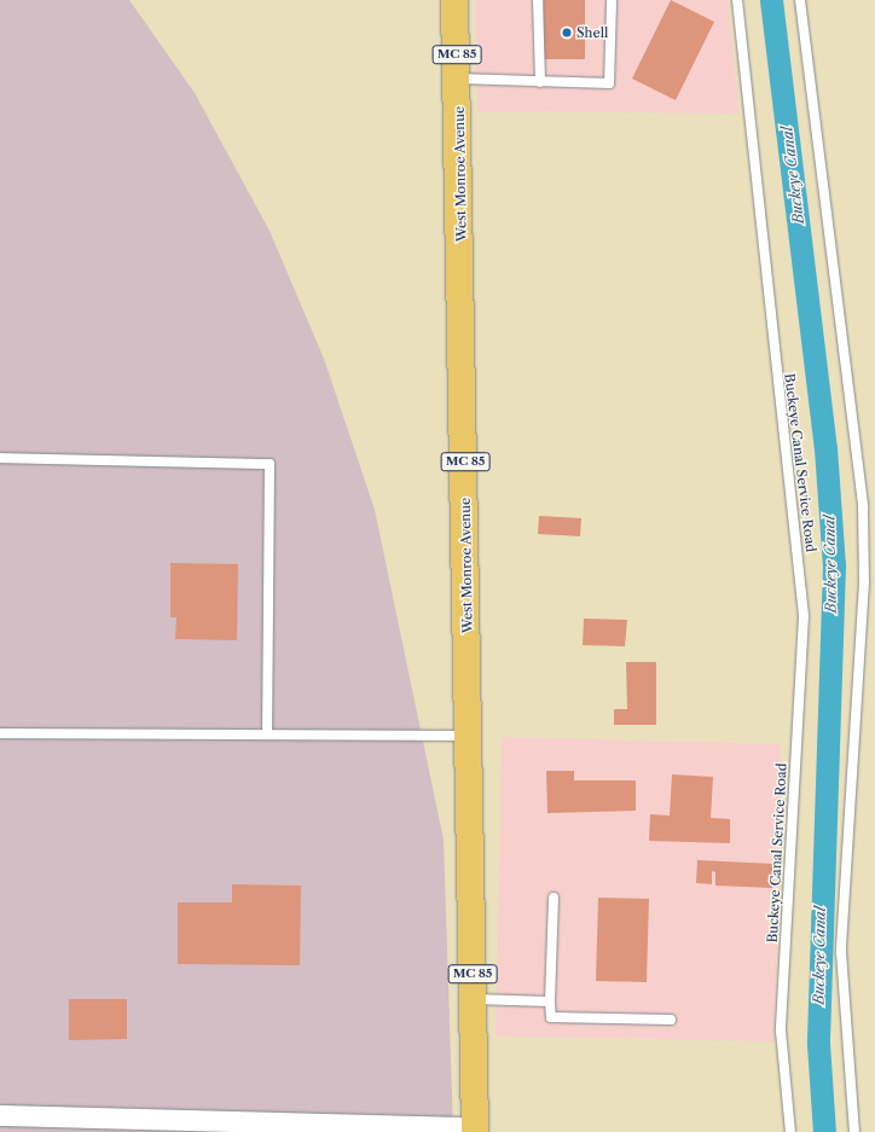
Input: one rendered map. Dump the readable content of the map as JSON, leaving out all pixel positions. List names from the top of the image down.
{
  "streets": {
    "main road": ["MC 85", "West Monroe Avenue"],
    "lane": ["Buckeye Canal Service Road"]
  },
  "water": ["Buckeye Canal"],
  "places": ["Shell"]
}
